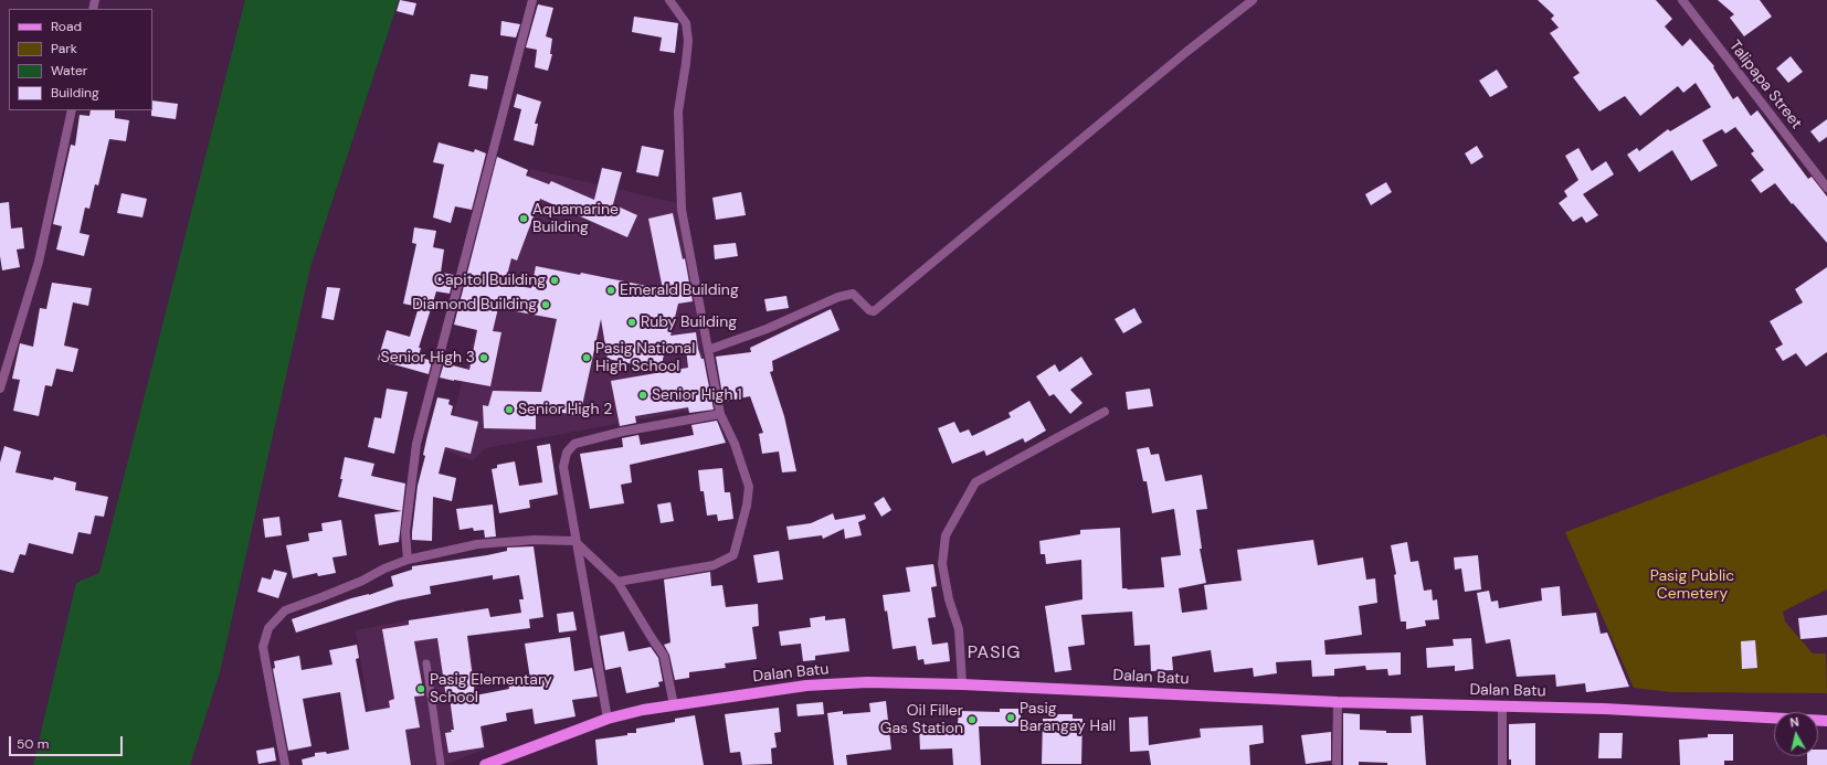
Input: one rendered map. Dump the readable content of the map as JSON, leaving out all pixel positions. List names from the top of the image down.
{
  "streets": {
    "main road": ["Dalan Batu"],
    "street": ["Talipapa Street"]
  },
  "districts": ["PASIG"],
  "parks": ["Pasig Public Cemetery"],
  "places": [
    "Aquamarine Building",
    "Capitol Building",
    "Emerald Building",
    "Diamond Building",
    "Ruby Building",
    "Senior High 3",
    "Pasig National High School",
    "Senior High 1",
    "Senior High 2",
    "Pasig Elementary School",
    "Pasig Barangay Hall",
    "Oil Filler Gas Station"
  ],
  "legend": [
    "Road",
    "Park",
    "Water",
    "Building"
  ],
  "scale_bar": "50 m",
  "north": "top"
}
